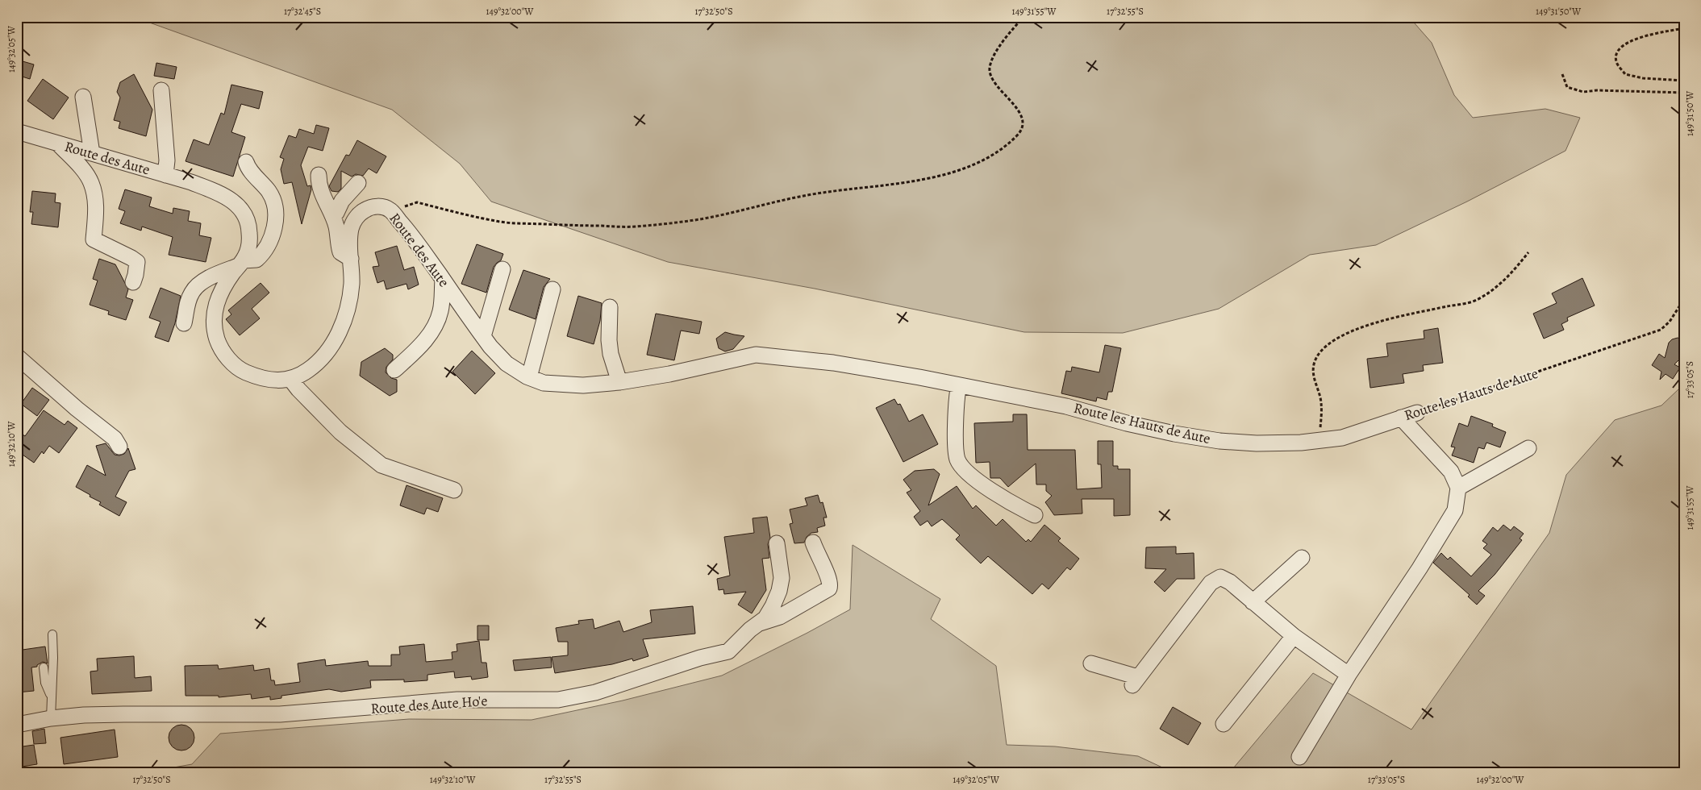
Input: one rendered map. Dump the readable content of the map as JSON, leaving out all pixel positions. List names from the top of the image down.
{
  "streets": {
    "street": ["Route des Aute", "Route les Hauts de Aute", "Route des Aute Ho'e"]
  },
  "crossings": [
    ["Route des Aute", "Route les Hauts de Aute"]
  ],
  "coordinates": [
    "17°32'45\"S",
    "149°32'00\"W",
    "17°32'50\"S",
    "149°31'55\"W",
    "17°32'55\"S",
    "149°31'50\"W",
    "149°32'05\"W",
    "17°33'05\"S",
    "149°32'10\"W"
  ]
}
